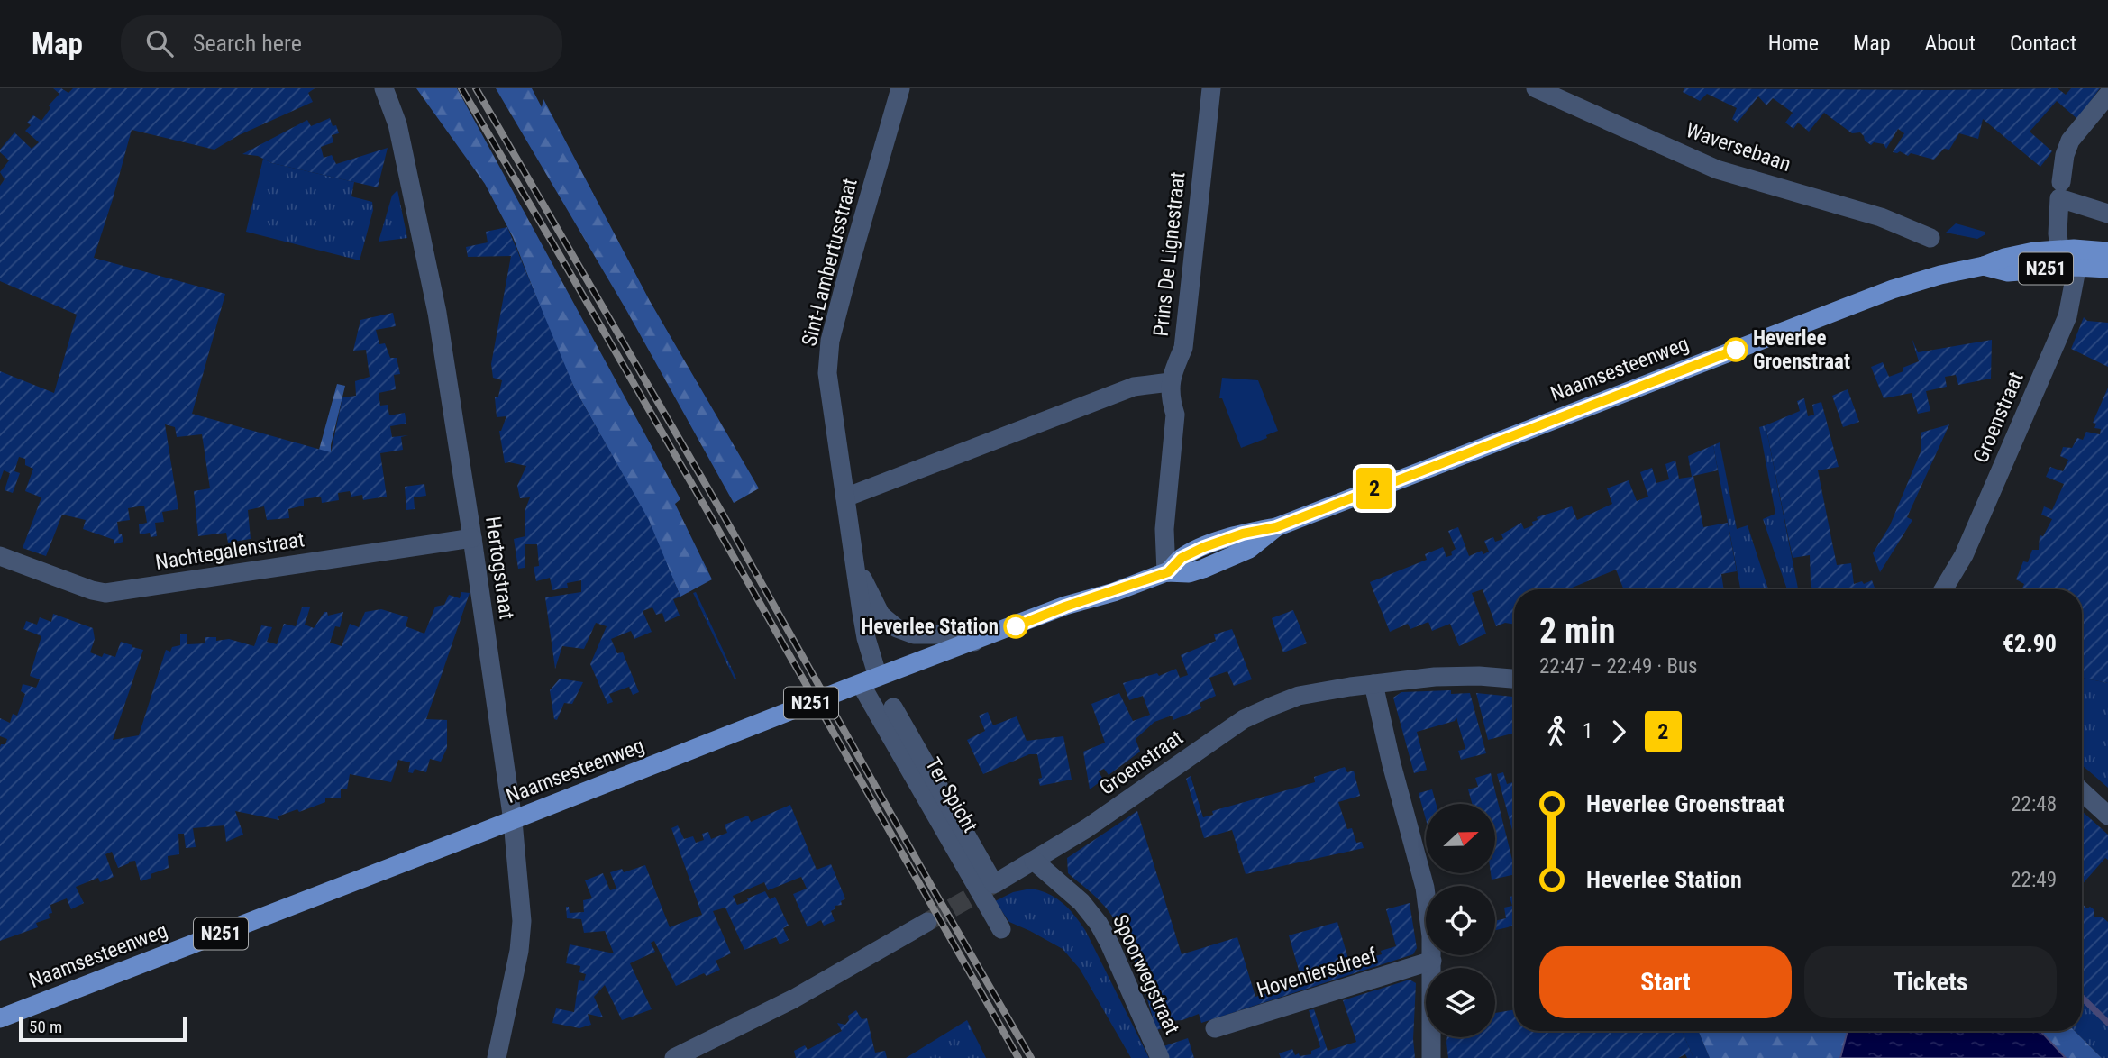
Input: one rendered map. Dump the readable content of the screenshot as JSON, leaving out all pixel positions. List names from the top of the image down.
{
  "streets": {
    "main road": ["N251", "Naamsesteenweg"],
    "street": [
      "Waversebaan",
      "Prins De Lignestraat",
      "Sint-Lambertusstraat",
      "Groenstraat",
      "Nachtegalenstraat",
      "Hertogstraat",
      "Ter Spicht",
      "Hoveniersdreef",
      "Spoorwegstraat"
    ]
  },
  "crossings": [
    ["Sint-Lambertusstraat", "Naamsesteenweg"],
    ["Sint-Lambertusstraat", "Ter Spicht"],
    ["Naamsesteenweg", "Groenstraat"],
    ["Naamsesteenweg", "Hertogstraat"],
    ["Naamsesteenweg", "Ter Spicht"],
    ["Groenstraat", "Spoorwegstraat"],
    ["Nachtegalenstraat", "Hertogstraat"]
  ],
  "places": ["Heverlee Groenstraat", "Heverlee Station"],
  "lines": ["bus line 2"],
  "scale_bar": "50 m",
  "north": "right",
  "page": {
    "header": "Map",
    "search": "Search here",
    "nav": [
      "Home",
      "Map",
      "About",
      "Contact"
    ],
    "on_map": "2",
    "heading": ["2 min", "22:47 – 22:49 · Bus", "€2.90"],
    "legs": ["1", "2"],
    "list": [
      {
        "name": "Heverlee Groenstraat",
        "value": "22:48"
      },
      {
        "name": "Heverlee Station",
        "value": "22:49"
      }
    ],
    "buttons": ["Start", "Tickets"],
    "scale": "50 m"
  }
}
